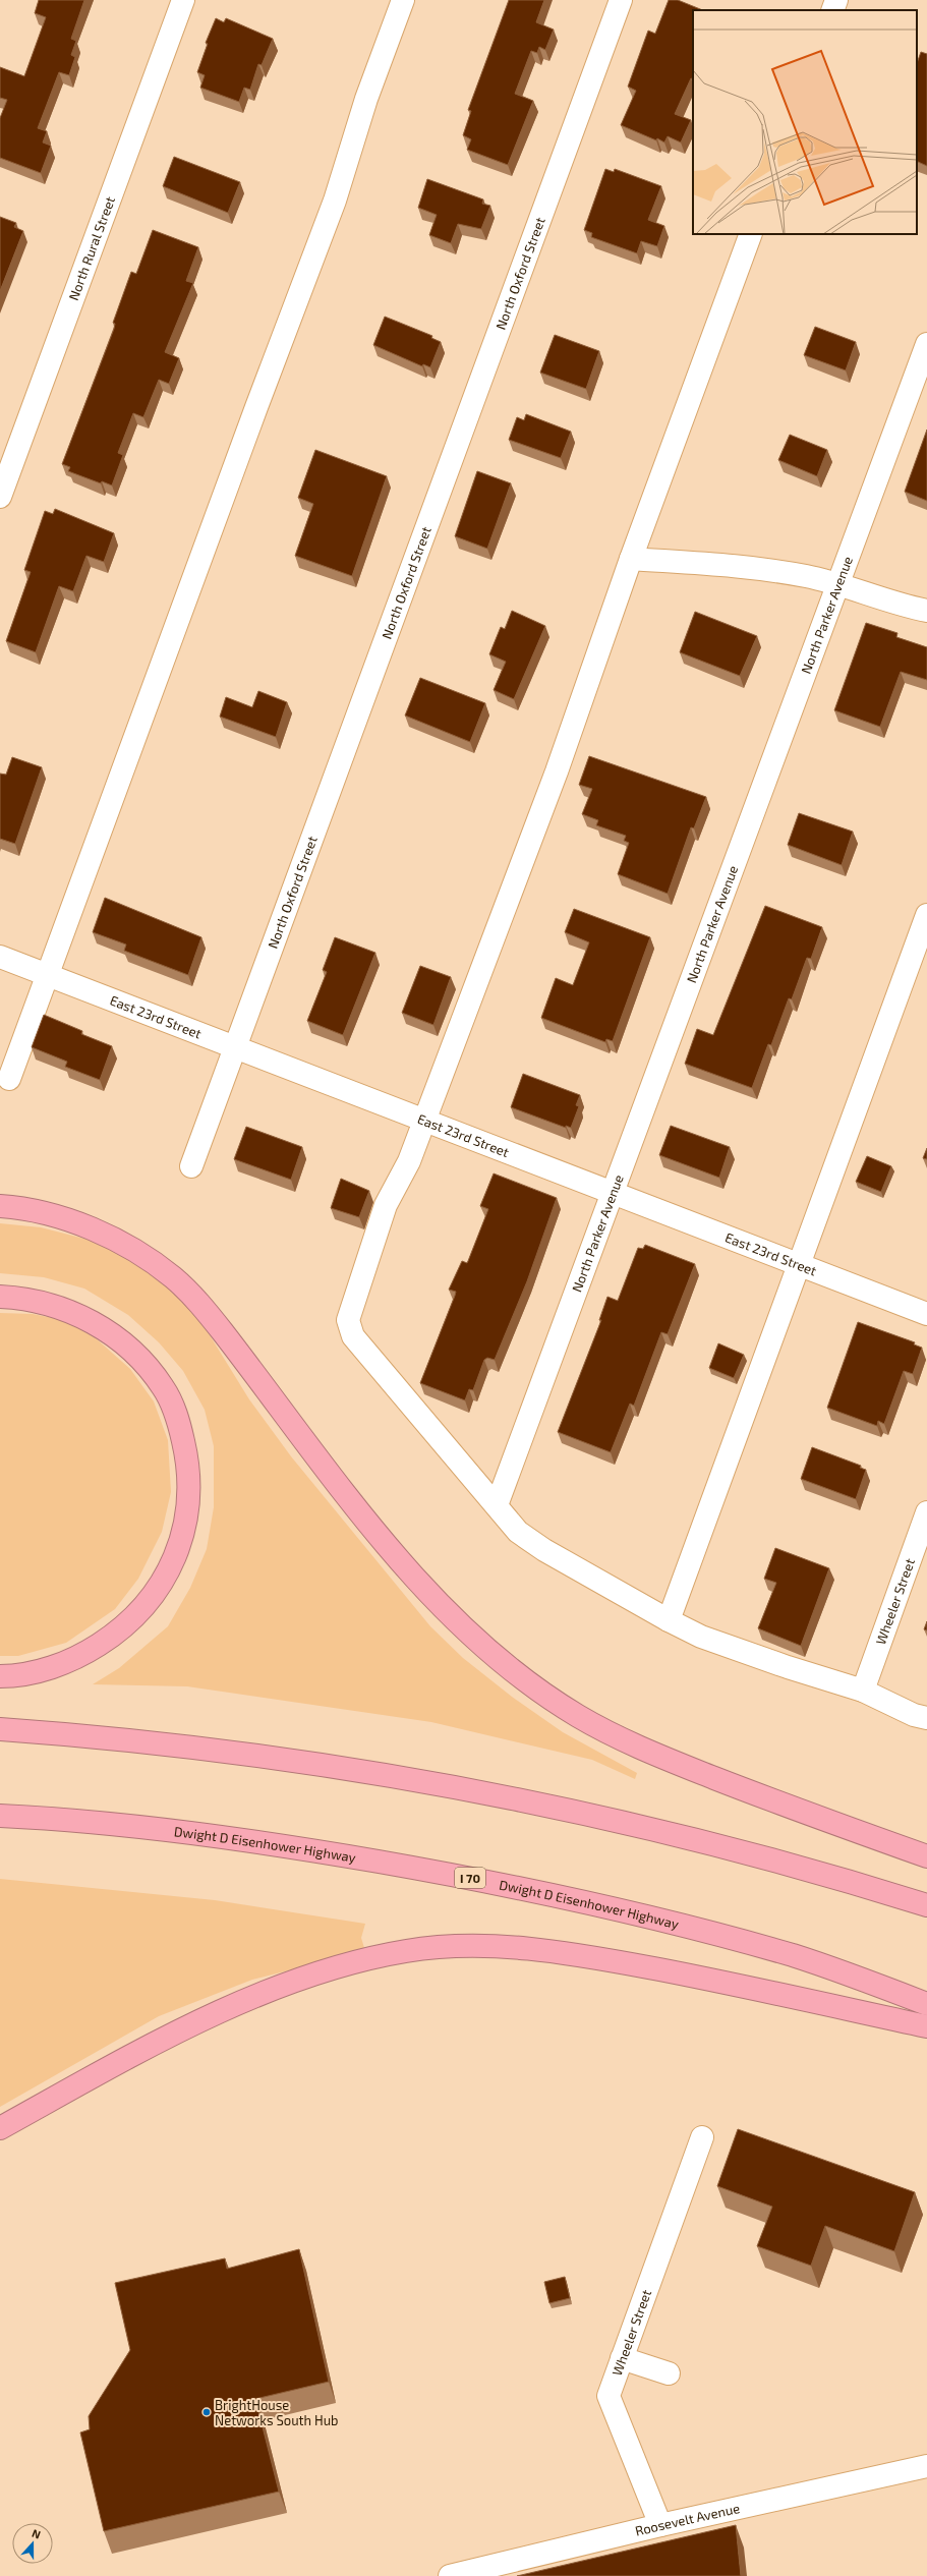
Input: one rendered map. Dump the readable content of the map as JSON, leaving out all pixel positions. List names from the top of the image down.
{
  "streets": {
    "highway": ["Dwight D Eisenhower Highway", "I 70"],
    "street": [
      "North Rural Street",
      "North Oxford Street",
      "North Parker Avenue",
      "East 23rd Street",
      "Wheeler Street",
      "Roosevelt Avenue"
    ]
  },
  "crossings": [
    ["North Oxford Street", "East 23rd Street"],
    ["North Parker Avenue", "East 23rd Street"],
    ["Wheeler Street", "Roosevelt Avenue"]
  ],
  "places": ["BrightHouse Networks South Hub"],
  "north": "top"
}
